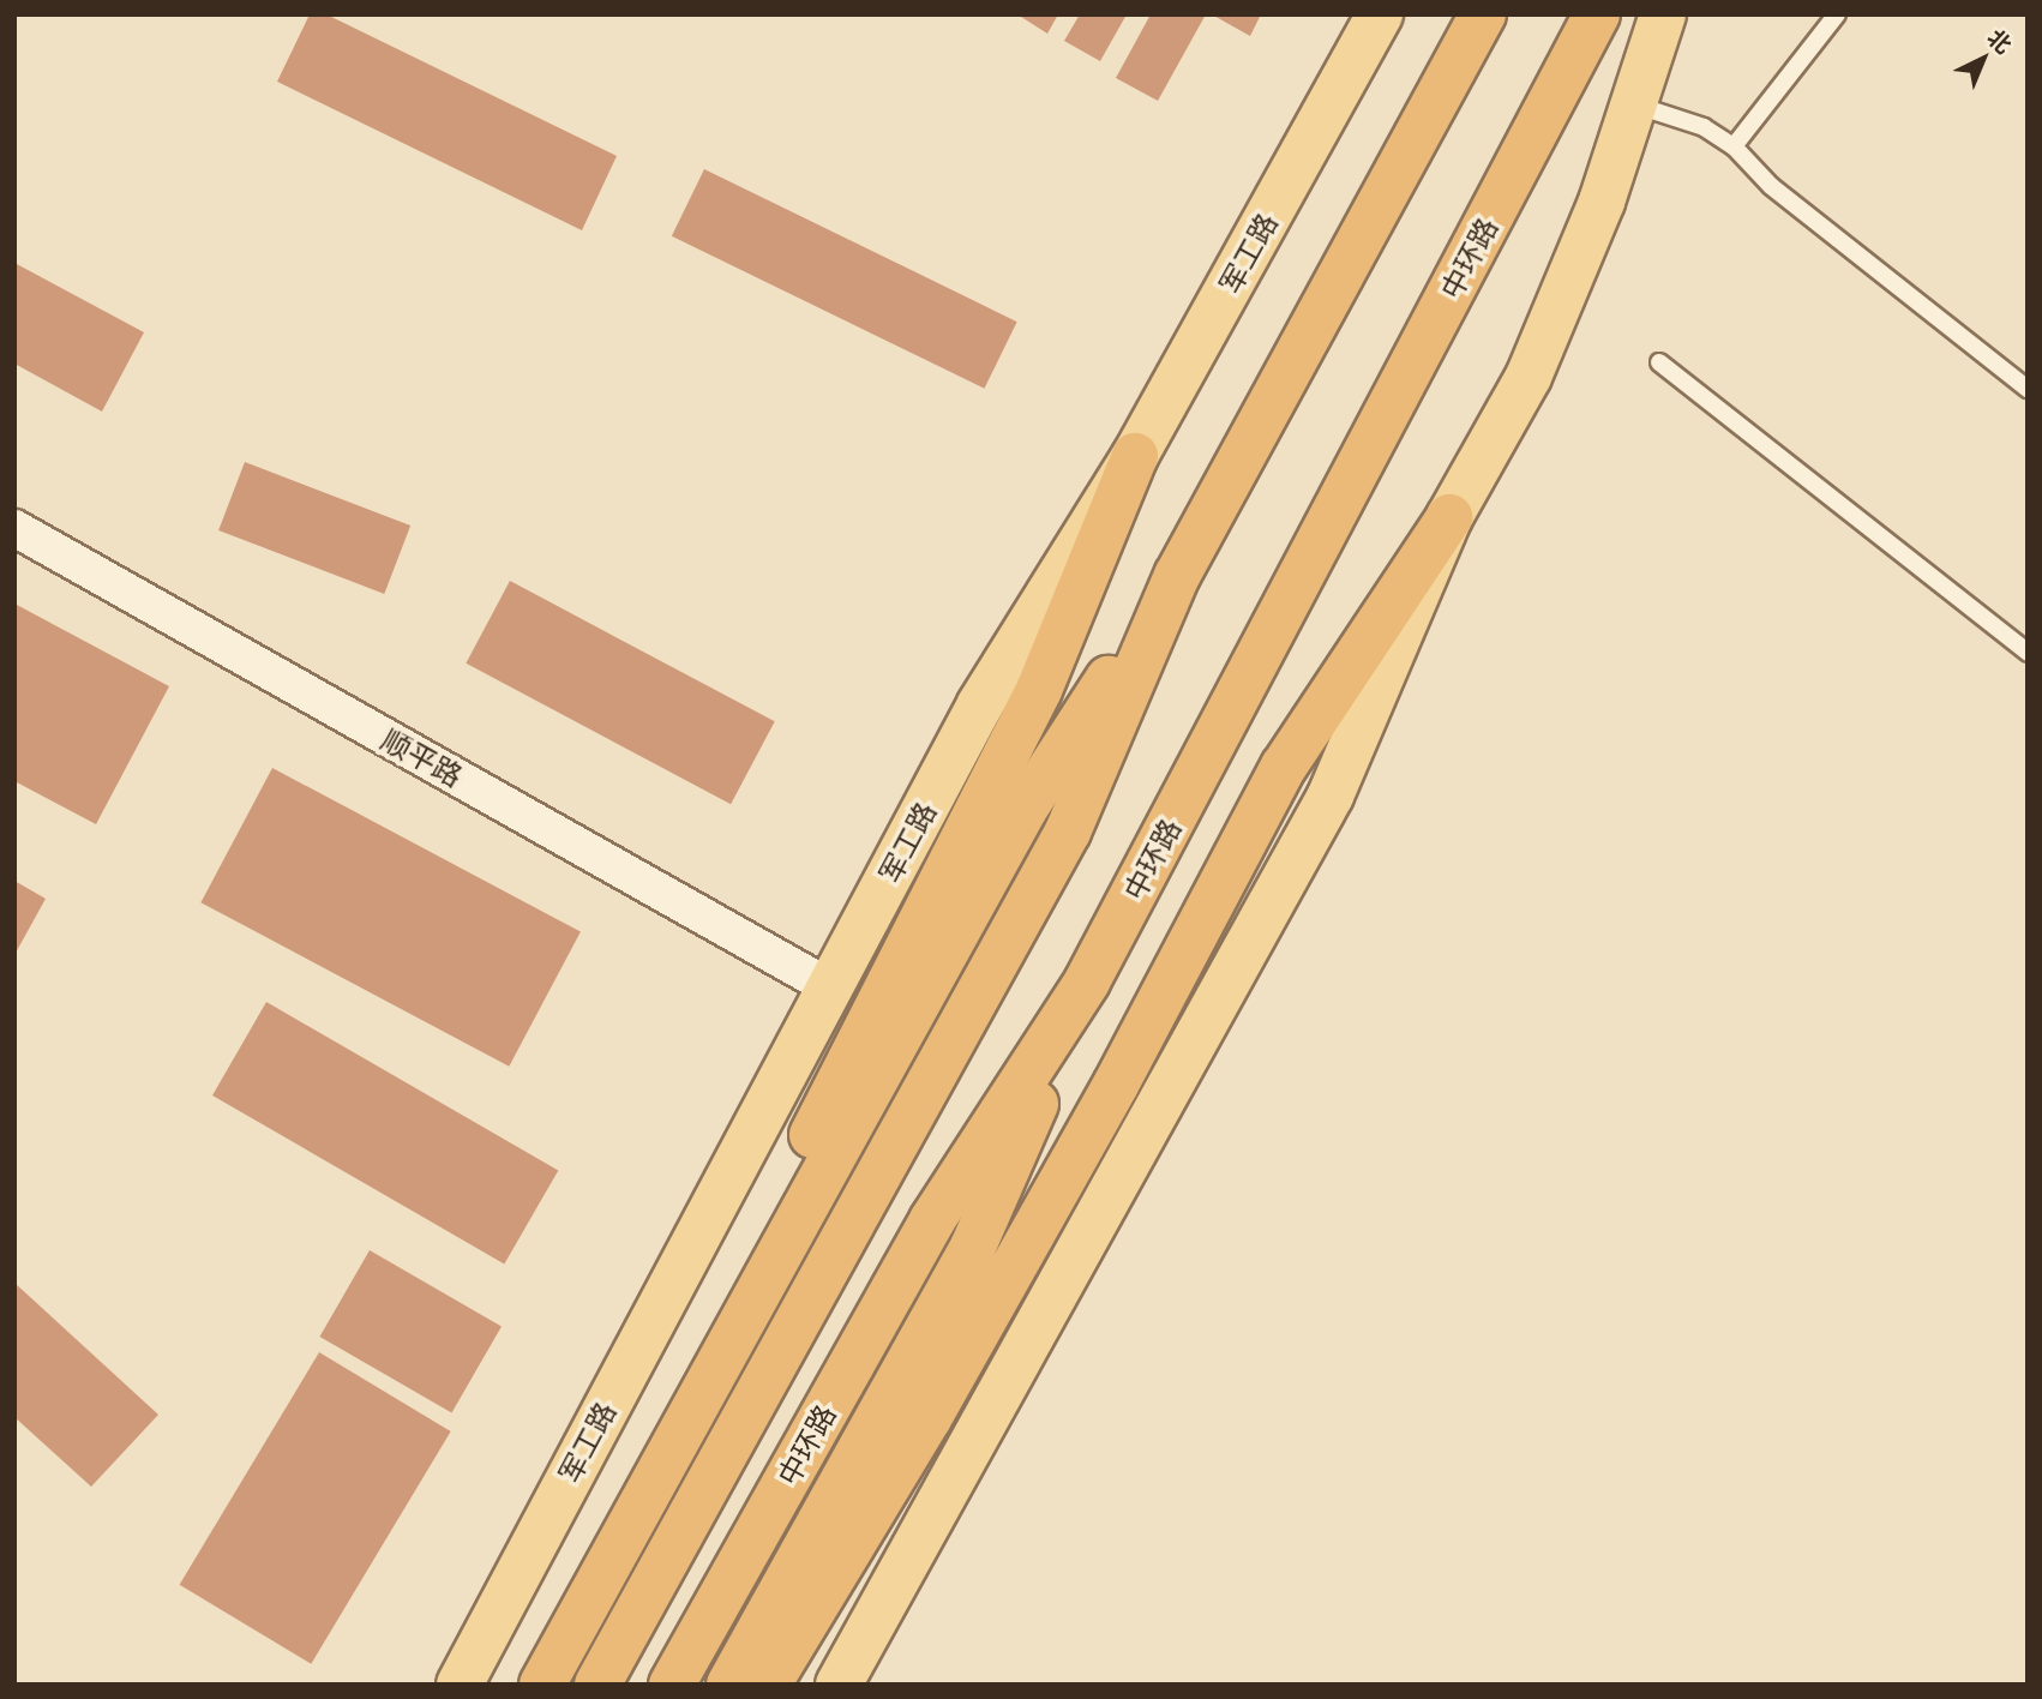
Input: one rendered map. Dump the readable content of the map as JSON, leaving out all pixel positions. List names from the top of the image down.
{
  "streets": {
    "highway": ["中环路"],
    "main road": ["军工路"],
    "street": ["顺平路"]
  },
  "crossings": [
    ["军工路", "顺平路"]
  ],
  "north": "top right"
}
